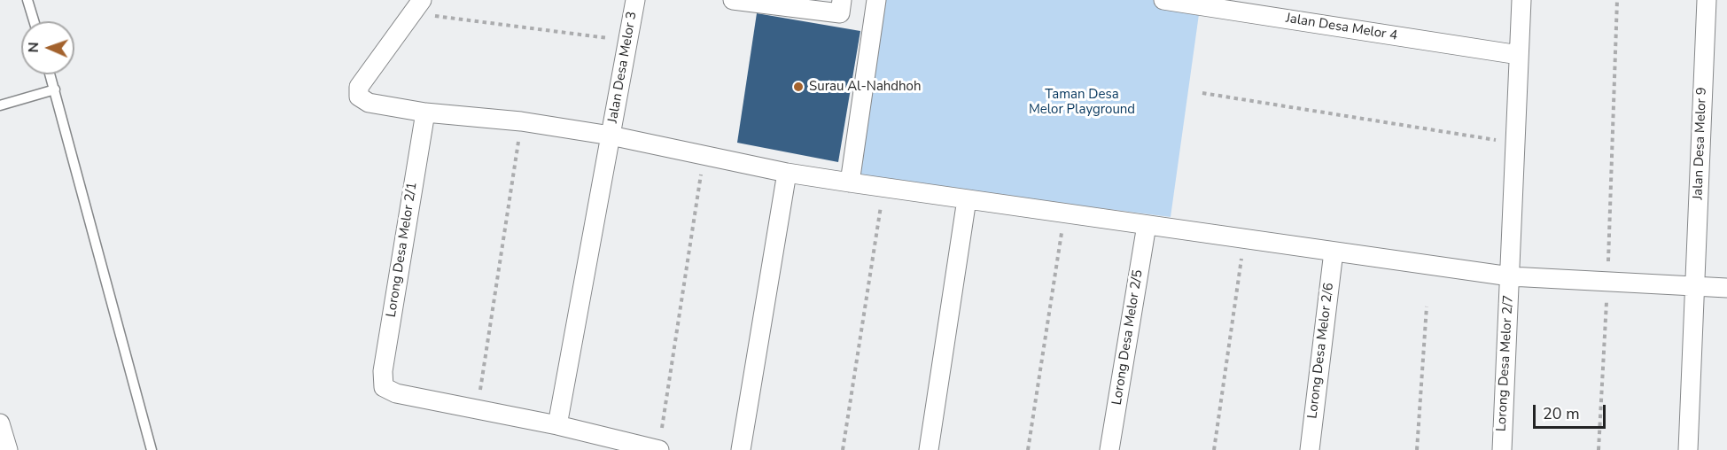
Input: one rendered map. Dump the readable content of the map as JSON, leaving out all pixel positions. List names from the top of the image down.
{
  "streets": {
    "street": [
      "Jalan Desa Melor 4",
      "Jalan Desa Melor 3",
      "Jalan Desa Melor 9",
      "Lorong Desa Melor 2/1",
      "Lorong Desa Melor 2/5",
      "Lorong Desa Melor 2/6",
      "Lorong Desa Melor 2/7"
    ]
  },
  "crossings": [
    ["Jalan Desa Melor 4", "Lorong Desa Melor 2/7"]
  ],
  "parks": ["Taman Desa Melor Playground"],
  "places": ["Surau Al-Nahdhoh"],
  "scale_bar": "20 m",
  "north": "left"
}
